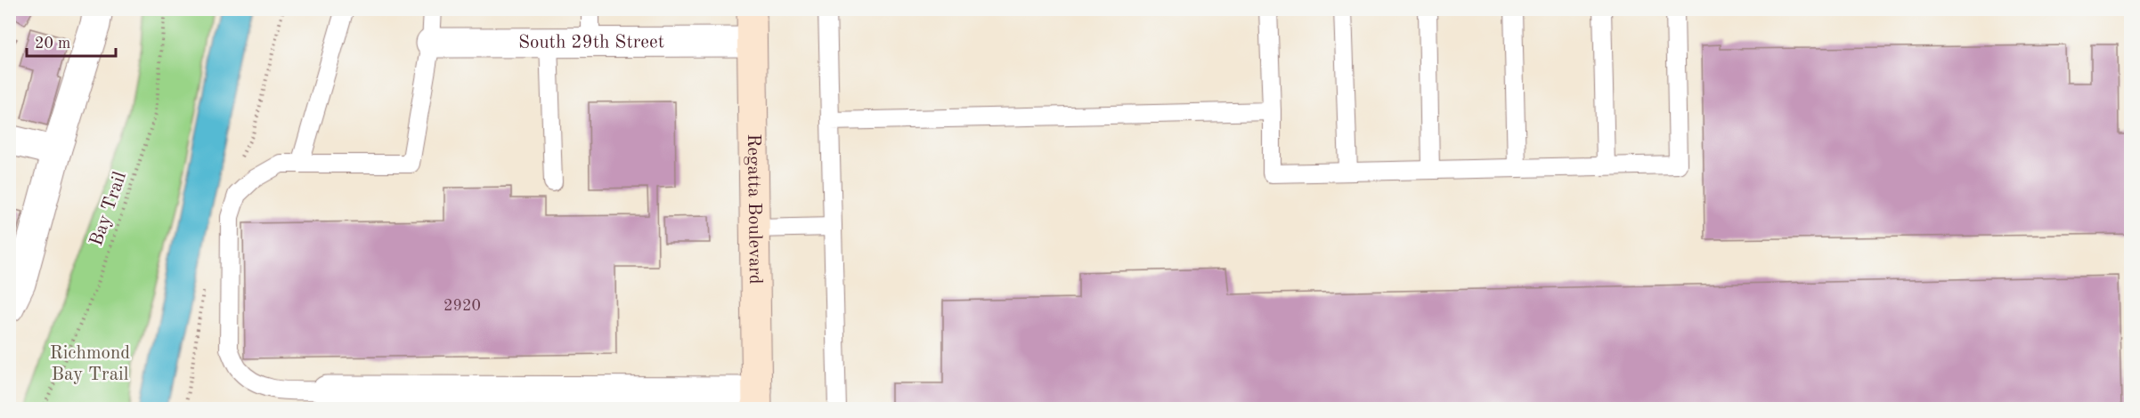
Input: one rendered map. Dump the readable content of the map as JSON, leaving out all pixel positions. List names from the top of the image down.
{
  "streets": {
    "street": ["South 29th Street", "Regatta Boulevard"],
    "path": ["Bay Trail"]
  },
  "crossings": [
    ["South 29th Street", "Regatta Boulevard"]
  ],
  "parks": ["Richmond Bay Trail"],
  "house_numbers": ["2920"],
  "scale_bar": "20 m"
}
